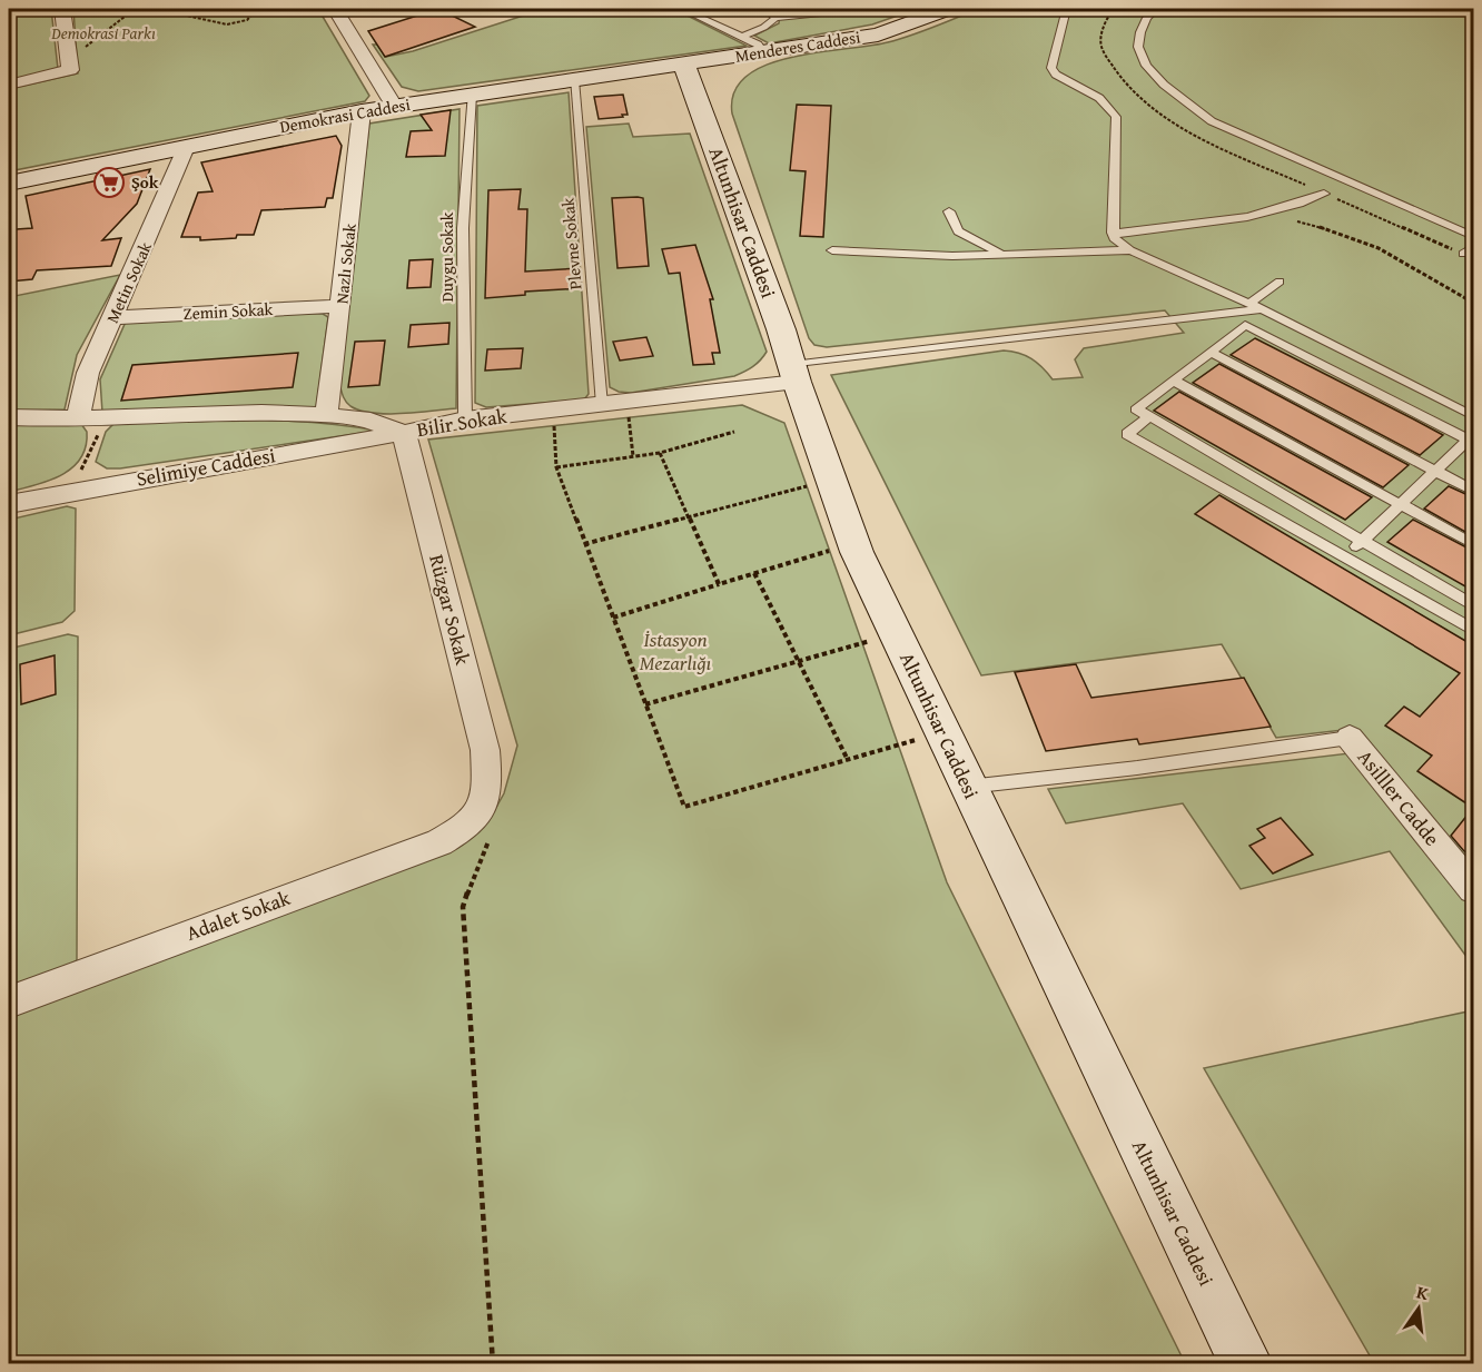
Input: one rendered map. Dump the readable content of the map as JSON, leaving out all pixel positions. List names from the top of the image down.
{
  "streets": {
    "street": [
      "Menderes Caddesi",
      "Demokrasi Caddesi",
      "Altunhisar Caddesi",
      "Nazlı Sokak",
      "Metin Sokak",
      "Zemin Sokak",
      "Bilir Sokak",
      "Selimiye Caddesi",
      "Rüzgar Sokak",
      "Asilller Cadde",
      "Adalet Sokak"
    ],
    "lane": ["Plevne Sokak", "Duygu Sokak"]
  },
  "crossings": [
    ["Menderes Caddesi", "Demokrasi Caddesi"],
    ["Menderes Caddesi", "Altunhisar Caddesi"],
    ["Demokrasi Caddesi", "Altunhisar Caddesi"],
    ["Demokrasi Caddesi", "Plevne Sokak"],
    ["Demokrasi Caddesi", "Duygu Sokak"],
    ["Demokrasi Caddesi", "Nazlı Sokak"],
    ["Demokrasi Caddesi", "Metin Sokak"],
    ["Altunhisar Caddesi", "Bilir Sokak"],
    ["Plevne Sokak", "Bilir Sokak"],
    ["Duygu Sokak", "Bilir Sokak"],
    ["Nazlı Sokak", "Zemin Sokak"],
    ["Nazlı Sokak", "Bilir Sokak"],
    ["Metin Sokak", "Zemin Sokak"],
    ["Metin Sokak", "Bilir Sokak"],
    ["Bilir Sokak", "Selimiye Caddesi"],
    ["Bilir Sokak", "Rüzgar Sokak"],
    ["Selimiye Caddesi", "Rüzgar Sokak"],
    ["Rüzgar Sokak", "Adalet Sokak"]
  ],
  "parks": ["Demokrasi Parkı", "İstasyon Mezarlığı"],
  "places": {
    "supermarket": ["Şok"]
  },
  "north": "top"
}
